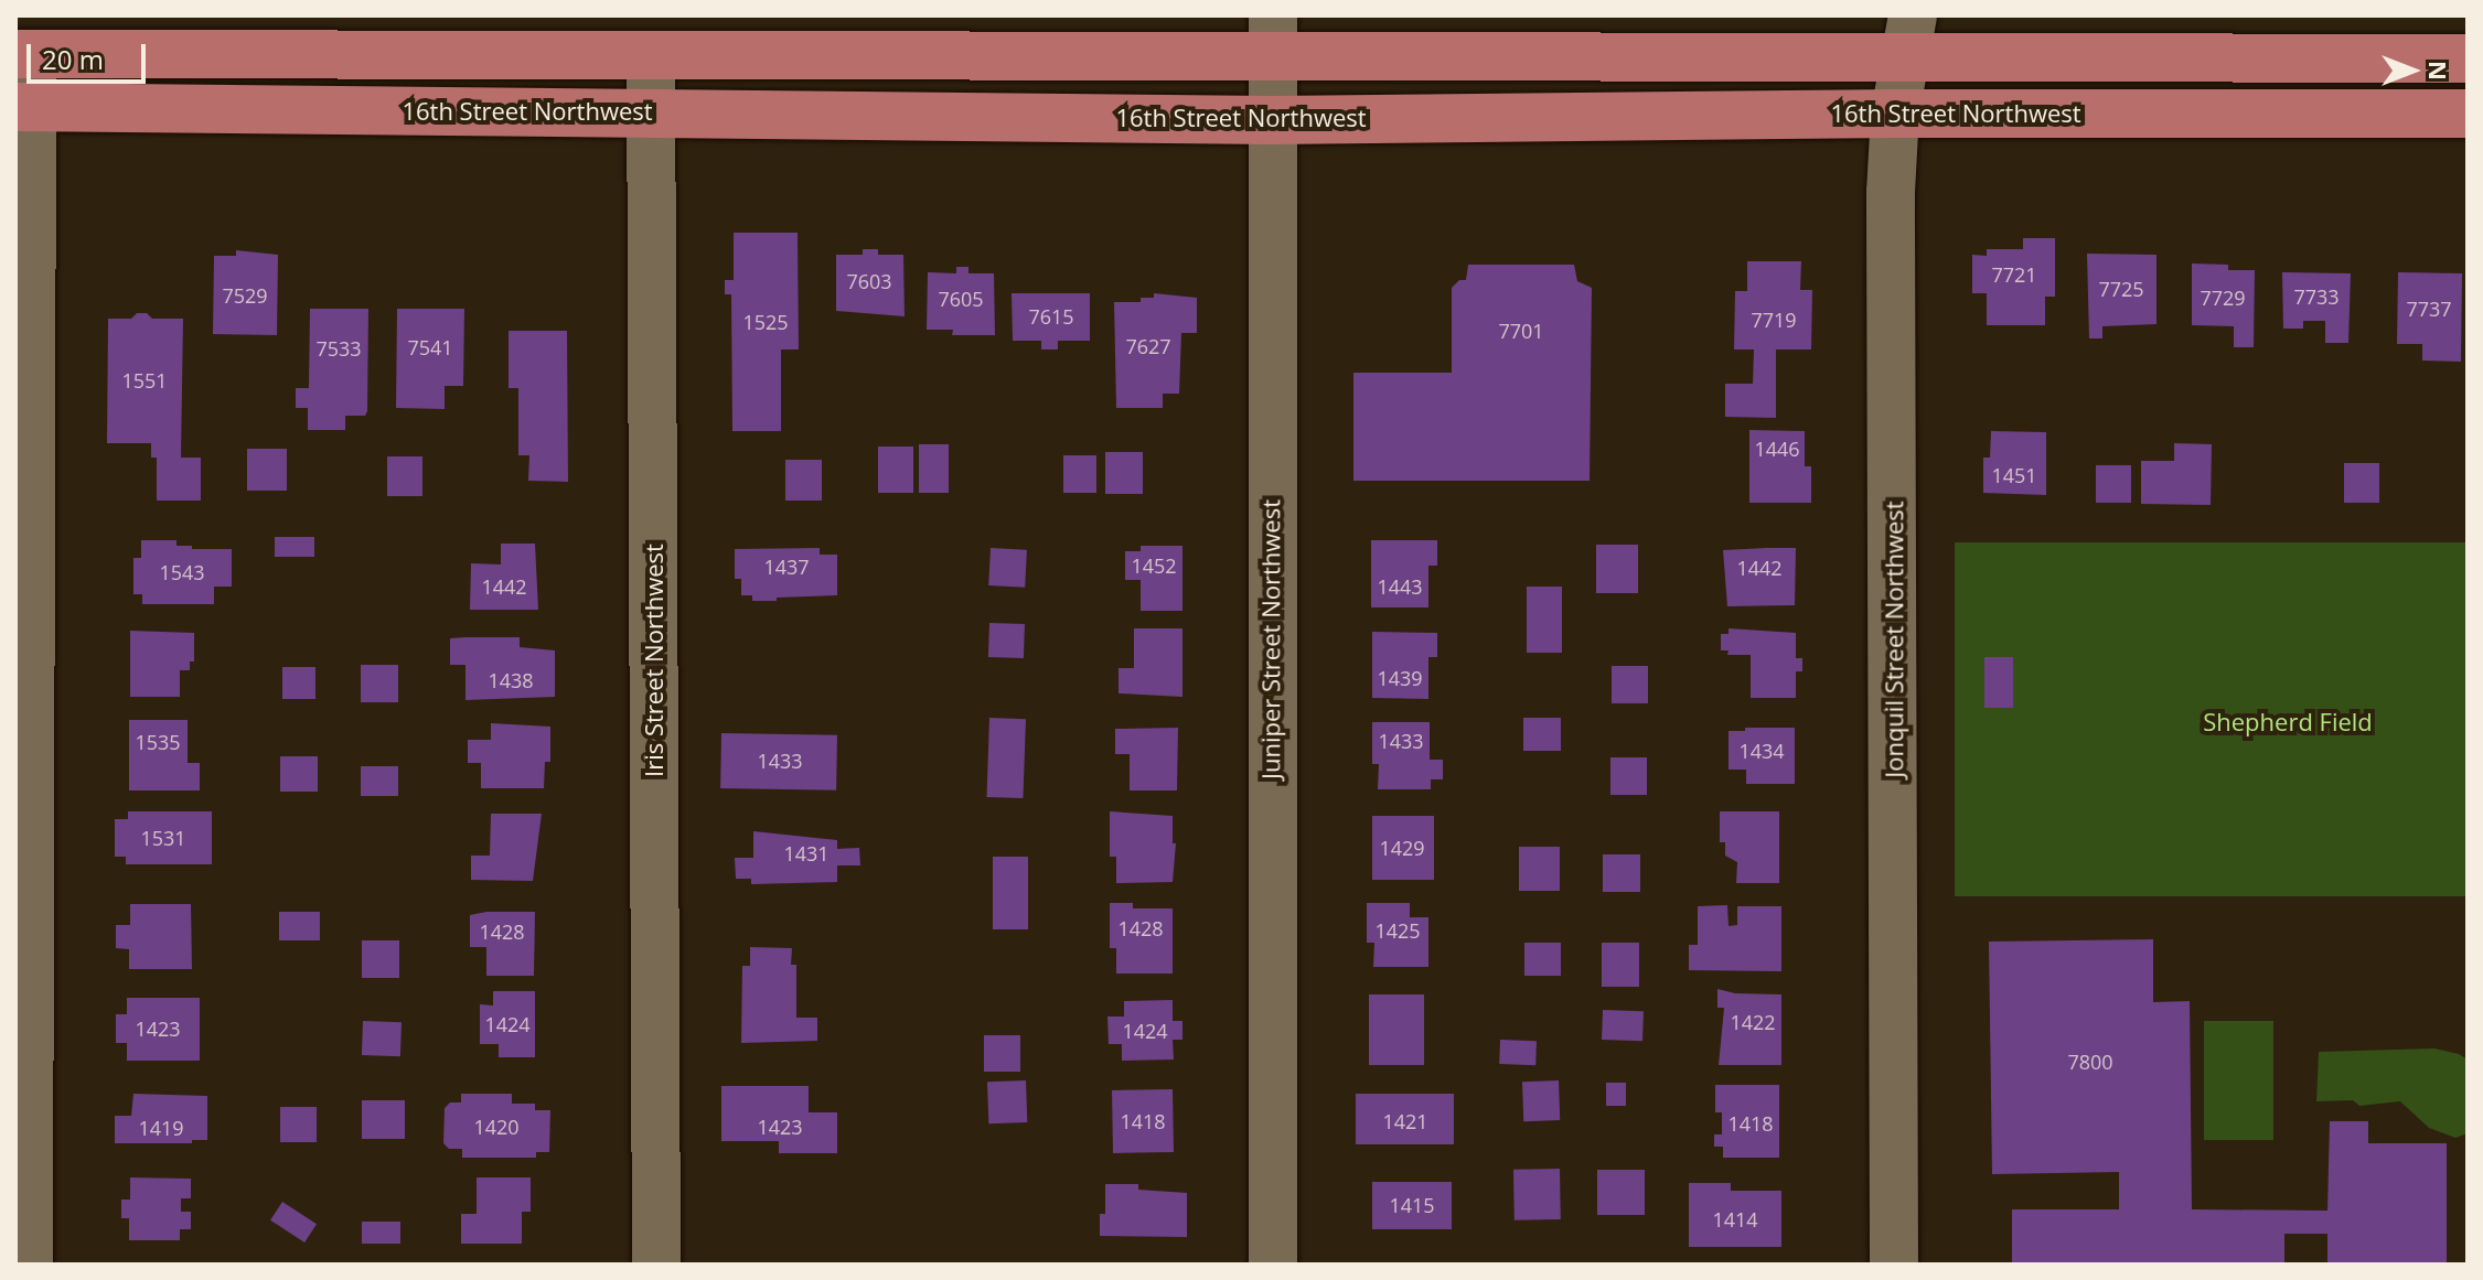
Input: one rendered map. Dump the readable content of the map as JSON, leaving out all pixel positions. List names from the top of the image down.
{
  "streets": {
    "main road": ["16th Street Northwest"],
    "street": ["Juniper Street Northwest", "Jonquil Street Northwest", "Iris Street Northwest"]
  },
  "crossings": [
    ["16th Street Northwest", "Juniper Street Northwest"],
    ["16th Street Northwest", "Jonquil Street Northwest"],
    ["16th Street Northwest", "Iris Street Northwest"]
  ],
  "parks": ["Shepherd Field"],
  "house_numbers": [
    "7721",
    "7603",
    "7725",
    "7529",
    "7733",
    "7729",
    "7605",
    "7737",
    "7615",
    "7719",
    "1525",
    "7701",
    "7627",
    "7541",
    "7533",
    "1551",
    "1446",
    "1451",
    "1452",
    "1437",
    "1442",
    "1543",
    "1442",
    "1443",
    "1439",
    "1438",
    "1433",
    "1535",
    "1434",
    "1433",
    "1531",
    "1429",
    "1431",
    "1428",
    "1425",
    "1428",
    "1422",
    "1424",
    "1423",
    "1424",
    "7800",
    "1418",
    "1421",
    "1418",
    "1420",
    "1423",
    "1419",
    "1415",
    "1414"
  ],
  "scale_bar": "20 m",
  "north": "right"
}
